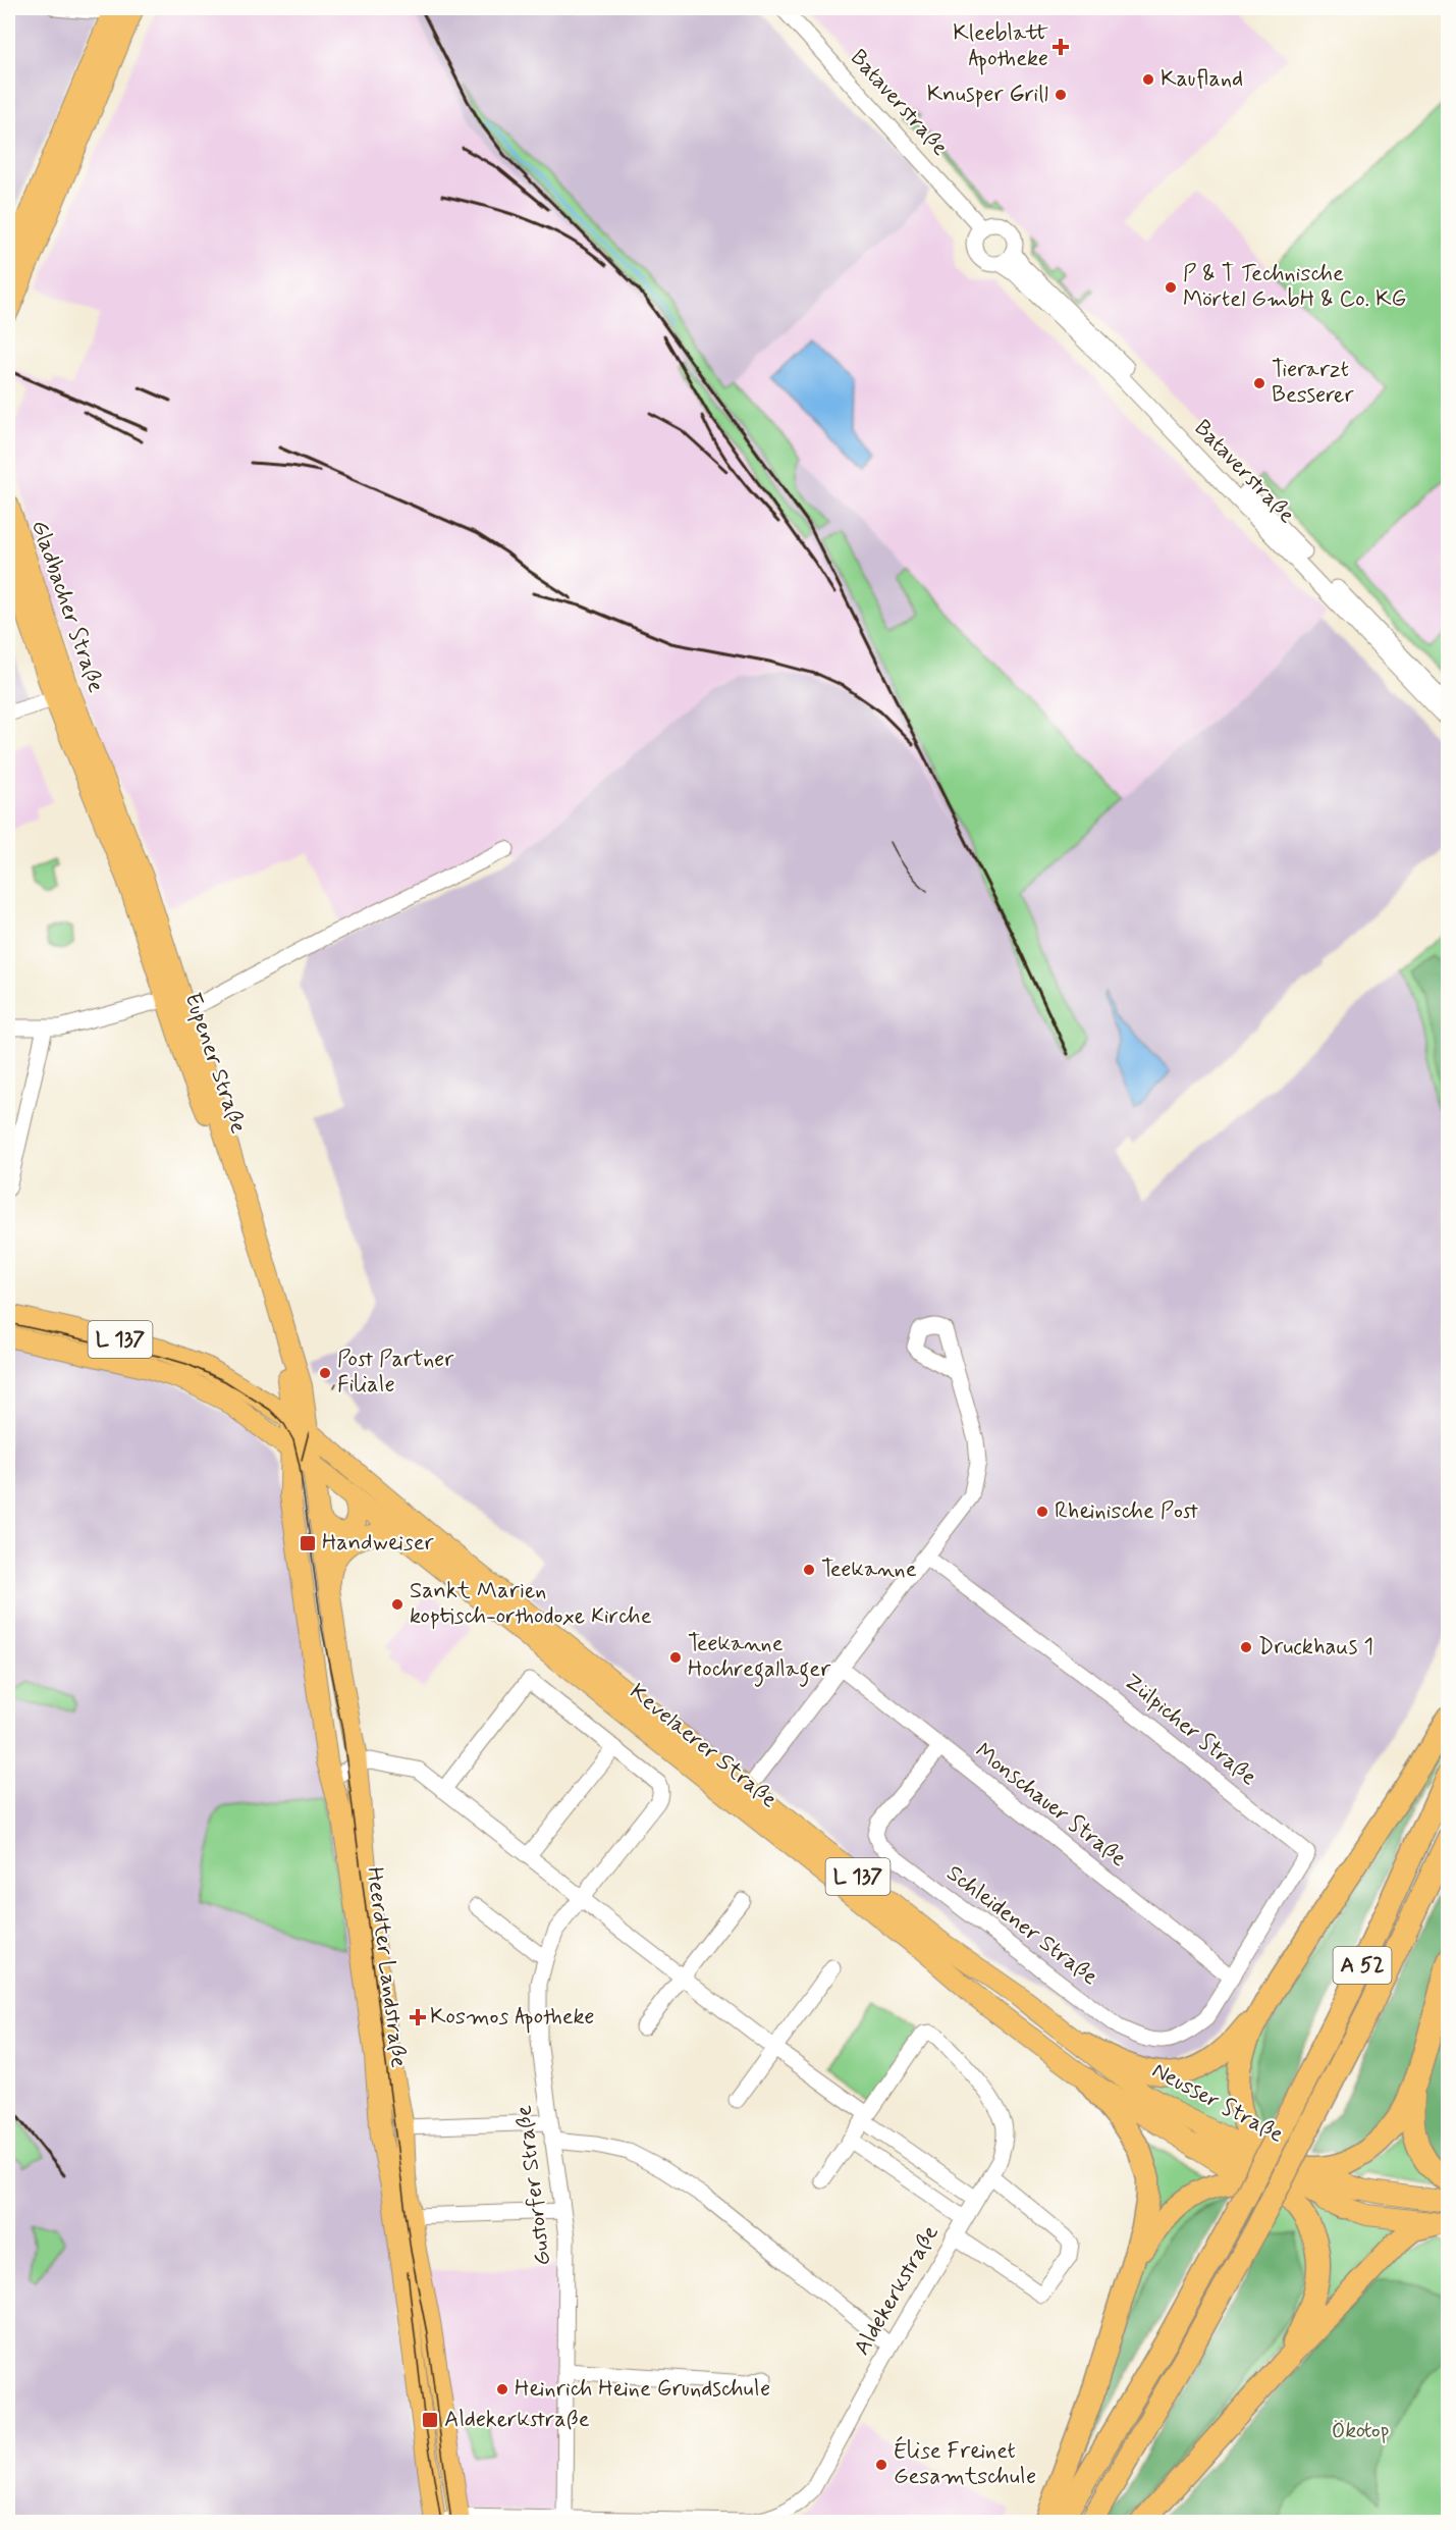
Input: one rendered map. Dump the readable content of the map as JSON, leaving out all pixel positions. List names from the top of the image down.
{
  "streets": {
    "highway": ["A 52"],
    "main road": [
      "Gladbacher Straße",
      "Eupener Straße",
      "L 137",
      "Kevelaerer Straße",
      "Heerdter Landstraße",
      "Neusser Straße"
    ],
    "street": [
      "Bataverstraße",
      "Zülpicher Straße",
      "Monschauer Straße",
      "Schleidener Straße",
      "Gustorfer Straße",
      "Aldekerkstraße"
    ]
  },
  "crossings": [
    ["Gladbacher Straße", "Eupener Straße"],
    ["Eupener Straße", "L 137"],
    ["Eupener Straße", "Kevelaerer Straße"],
    ["Eupener Straße", "Heerdter Landstraße"],
    ["L 137", "Kevelaerer Straße"],
    ["L 137", "Heerdter Landstraße"],
    ["Zülpicher Straße", "Monschauer Straße"],
    ["Zülpicher Straße", "Schleidener Straße"],
    ["Kevelaerer Straße", "Heerdter Landstraße"],
    ["Kevelaerer Straße", "Neusser Straße"],
    ["Monschauer Straße", "Schleidener Straße"],
    ["Heerdter Landstraße", "Aldekerkstraße"],
    ["Gustorfer Straße", "Aldekerkstraße"]
  ],
  "parks": ["Ökotop"],
  "places": {
    "health": ["Kleeblatt Apotheke", "Kosmos Apotheke"],
    "other": [
      "Kaufland",
      "Knusper Grill",
      "P & T Technische Mörtel GmbH & Co. KG",
      "Tierarzt Besserer",
      "Post Partner Filiale",
      "Rheinische Post",
      "Teekanne",
      "Sankt Marien koptisch-orthodoxe Kirche",
      "Druckhaus 1",
      "Teekanne Hochregallager",
      "Heinrich Heine Grundschule",
      "Élise Freinet Gesamtschule"
    ],
    "transit": ["Handweiser", "Aldekerkstraße"]
  }
}
